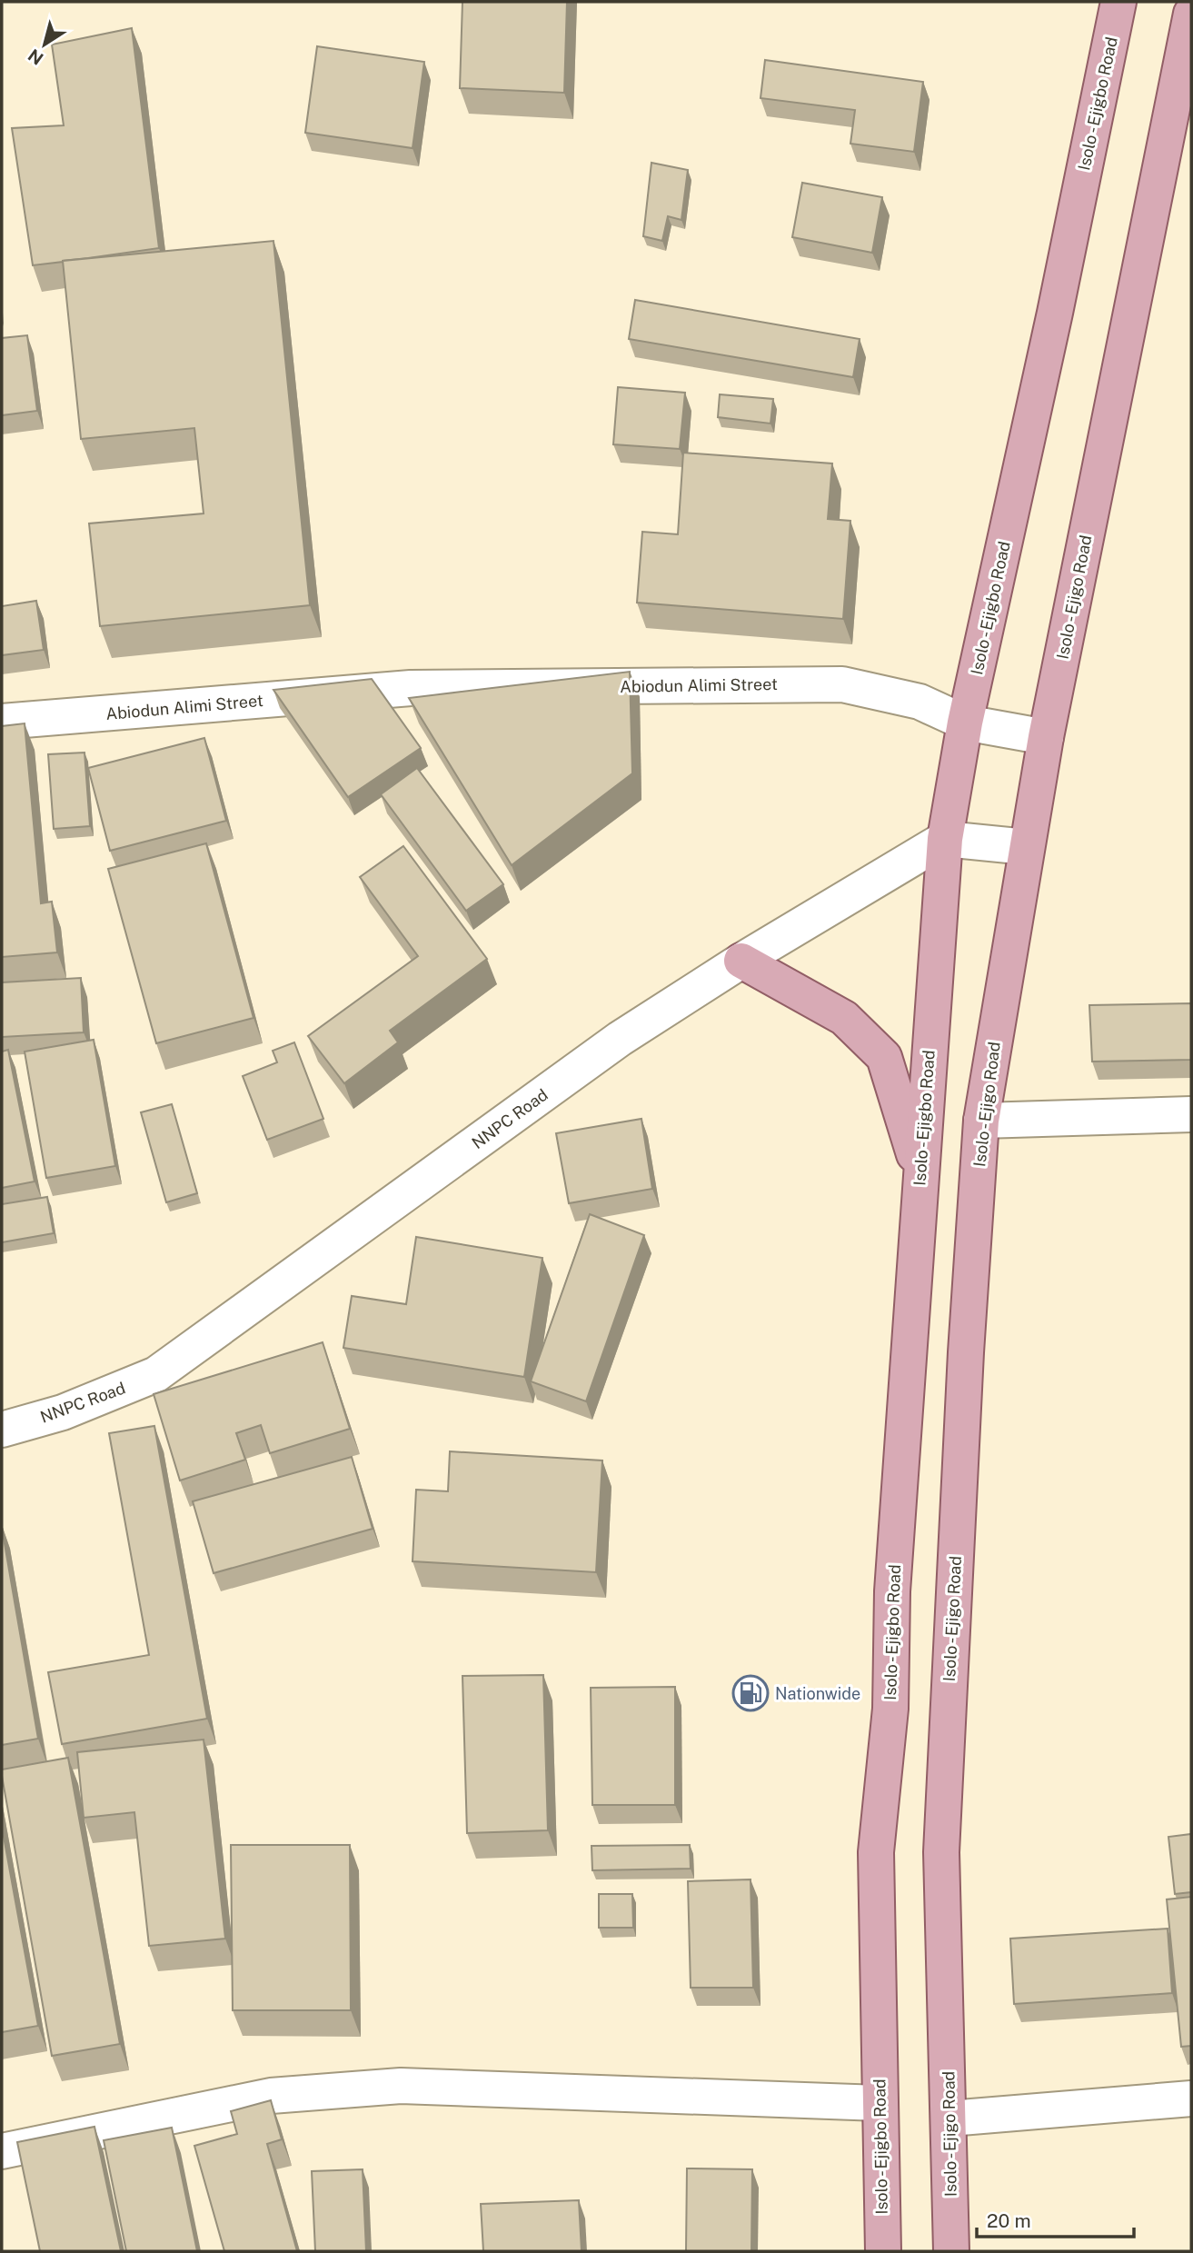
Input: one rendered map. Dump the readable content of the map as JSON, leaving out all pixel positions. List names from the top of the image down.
{
  "streets": {
    "main road": ["Isolo - Ejigbo Road", "Isolo - Ejigo Road"],
    "street": ["Abiodun Alimi Street", "NNPC Road"]
  },
  "crossings": [
    ["Isolo - Ejigbo Road", "Abiodun Alimi Street"],
    ["Isolo - Ejigbo Road", "NNPC Road"],
    ["Isolo - Ejigo Road", "Abiodun Alimi Street"]
  ],
  "places": {
    "fuel station": ["Nationwide"]
  },
  "scale_bar": "20 m",
  "north": "bottom left"
}
